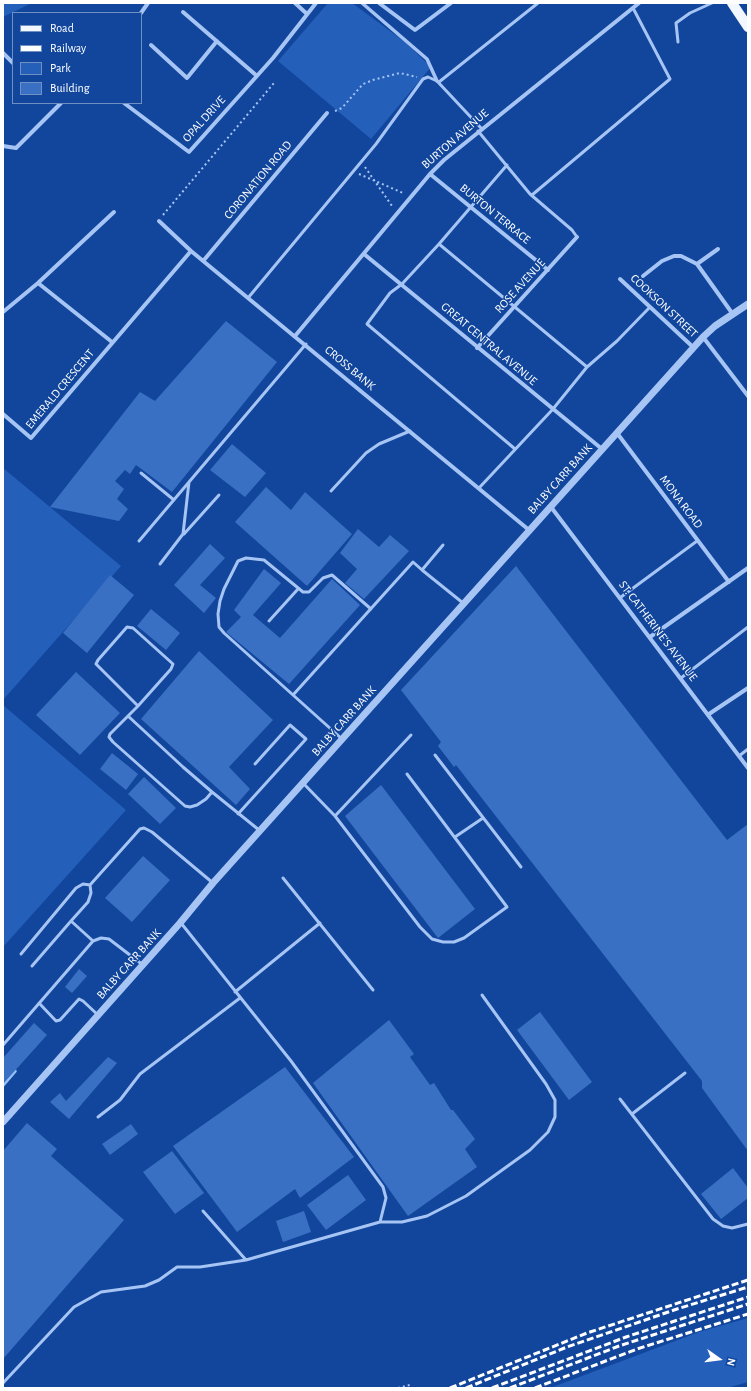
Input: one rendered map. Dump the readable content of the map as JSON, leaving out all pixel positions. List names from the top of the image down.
{
  "streets": {
    "street": [
      "OPAL DRIVE",
      "BURTON AVENUE",
      "CORONATION ROAD",
      "BURTON TERRACE",
      "ROSE AVENUE",
      "COOKSON STREET",
      "GREAT CENTRAL AVENUE",
      "CROSS BANK",
      "EMERALD CRESCENT",
      "BALBY CARR BANK",
      "MONA ROAD",
      "ST. CATHERINE'S AVENUE"
    ]
  },
  "crossings": [
    ["BURTON AVENUE", "BURTON TERRACE"],
    ["BURTON AVENUE", "GREAT CENTRAL AVENUE"],
    ["BURTON AVENUE", "CROSS BANK"],
    ["CORONATION ROAD", "CROSS BANK"],
    ["BURTON TERRACE", "ROSE AVENUE"],
    ["ROSE AVENUE", "GREAT CENTRAL AVENUE"],
    ["COOKSON STREET", "BALBY CARR BANK"],
    ["GREAT CENTRAL AVENUE", "BALBY CARR BANK"],
    ["CROSS BANK", "EMERALD CRESCENT"],
    ["CROSS BANK", "BALBY CARR BANK"],
    ["BALBY CARR BANK", "MONA ROAD"],
    ["BALBY CARR BANK", "ST. CATHERINE'S AVENUE"]
  ],
  "legend": [
    "Road",
    "Railway",
    "Park",
    "Building"
  ],
  "north": "right"
}
